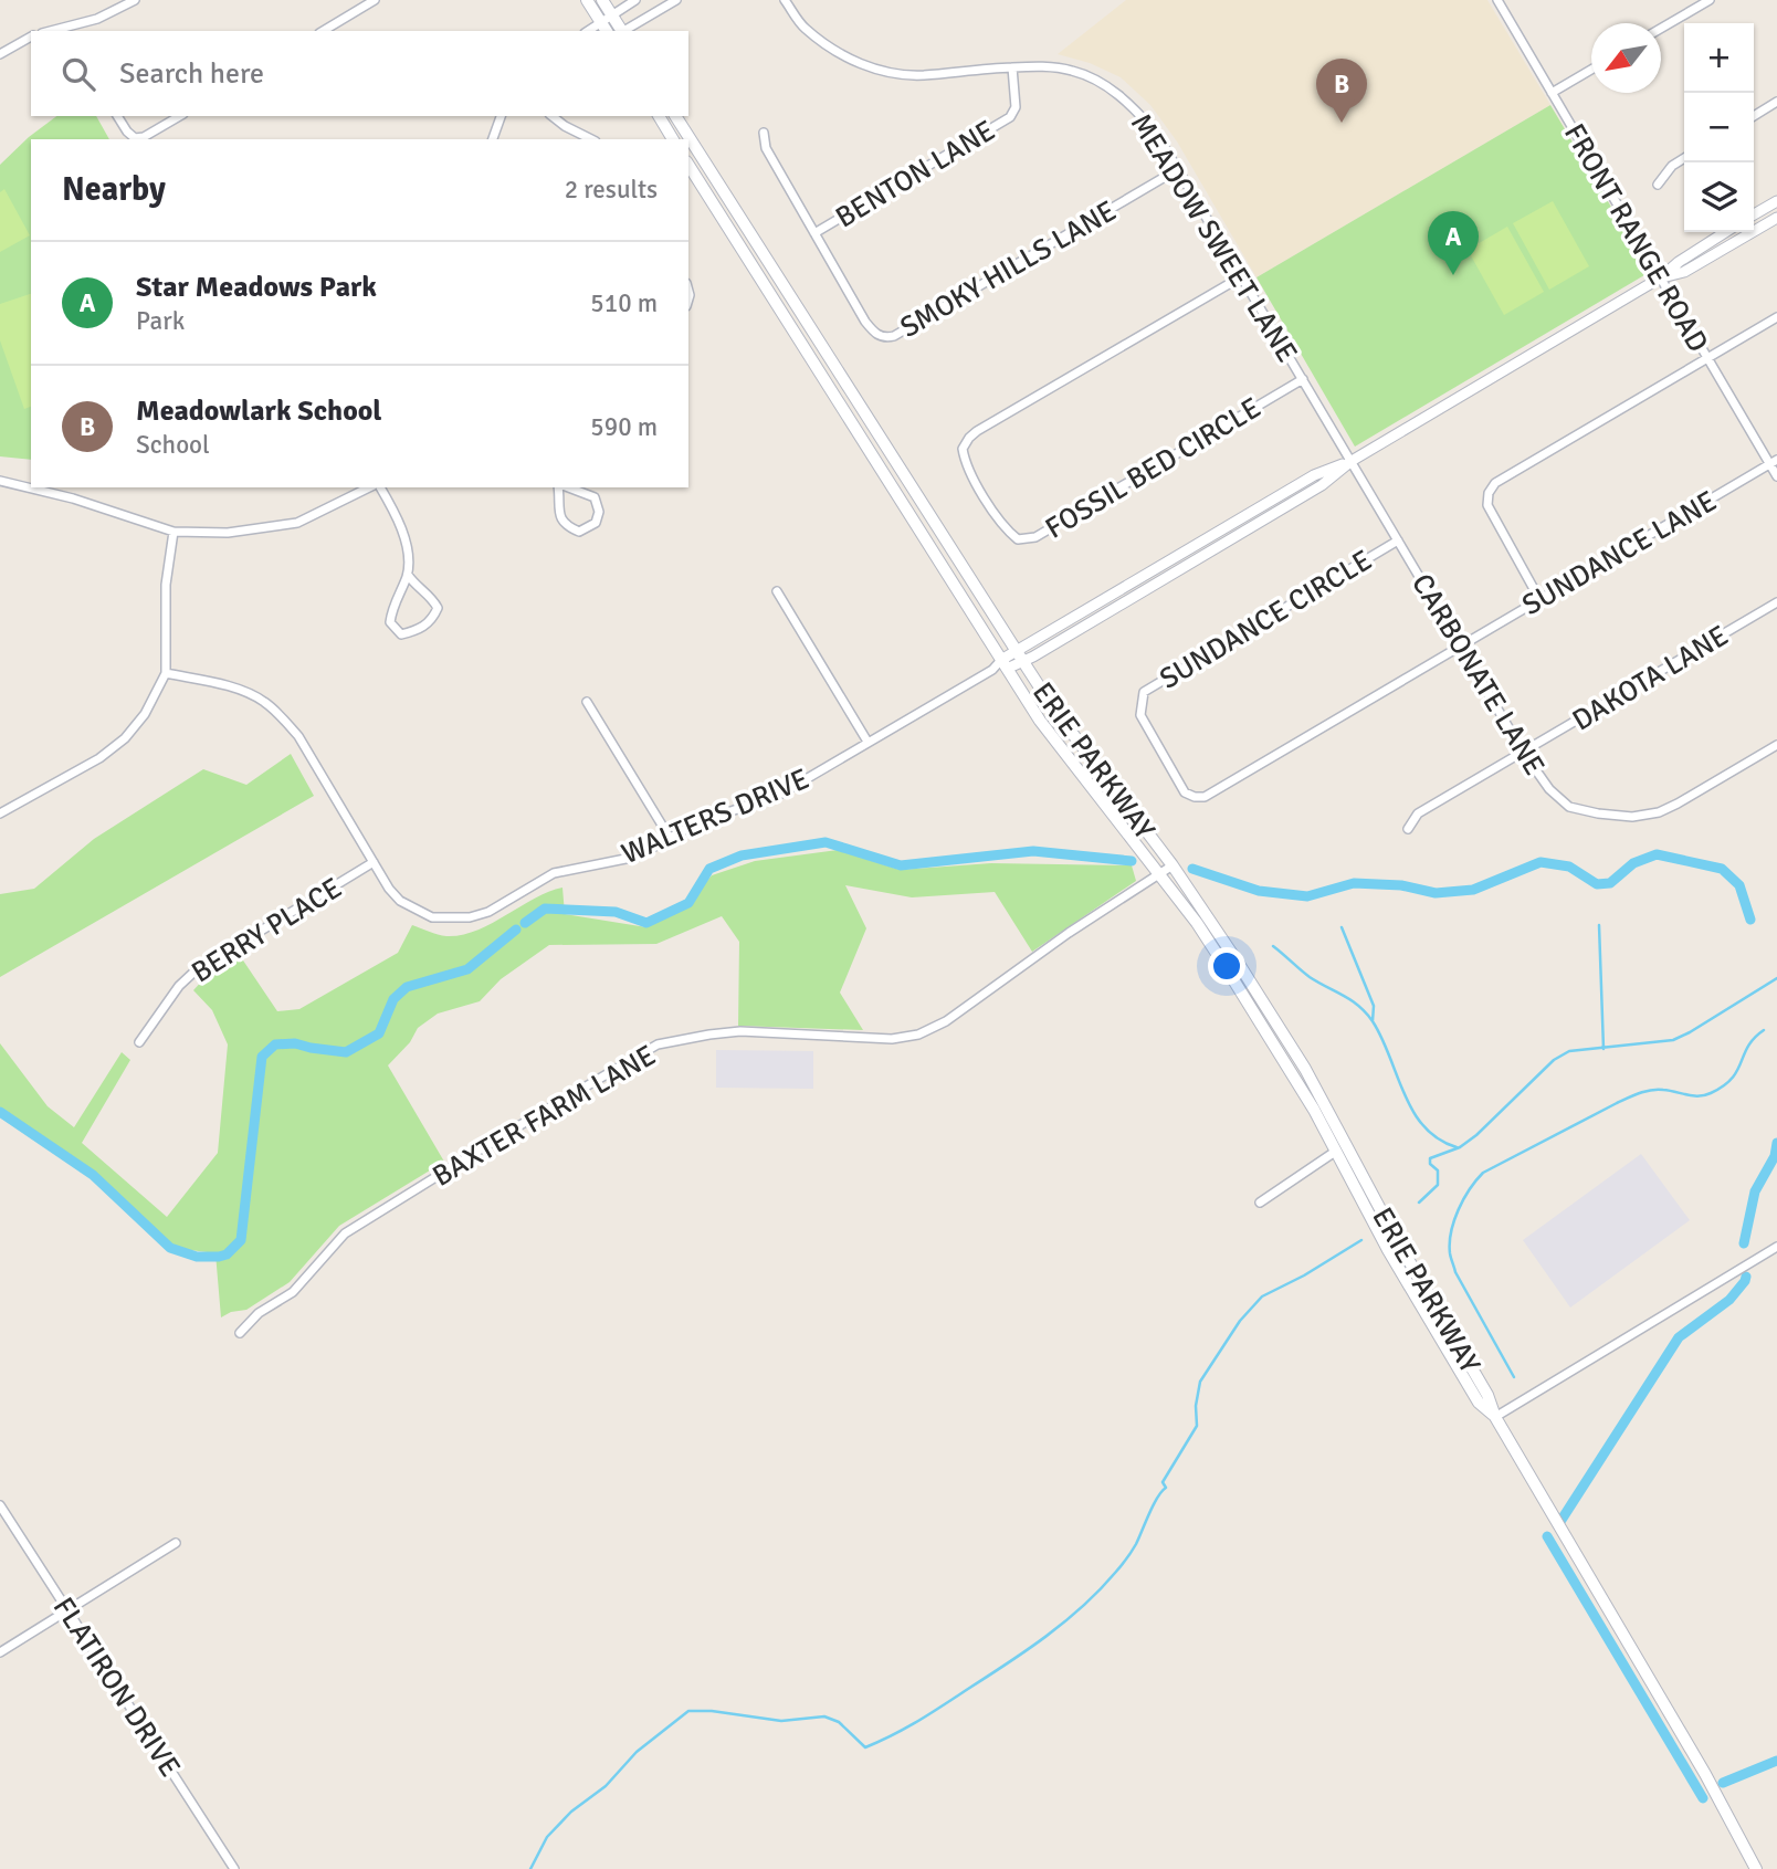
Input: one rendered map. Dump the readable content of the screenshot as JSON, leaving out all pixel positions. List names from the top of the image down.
{
  "streets": {
    "main road": ["ERIE PARKWAY"],
    "street": [
      "BENTON LANE",
      "MEADOW SWEET LANE",
      "FRONT RANGE ROAD",
      "SMOKY HILLS LANE",
      "FOSSIL BED CIRCLE",
      "SUNDANCE LANE",
      "SUNDANCE CIRCLE",
      "CARBONATE LANE",
      "DAKOTA LANE",
      "WALTERS DRIVE",
      "BERRY PLACE",
      "BAXTER FARM LANE",
      "FLATIRON DRIVE"
    ]
  },
  "crossings": [
    ["BENTON LANE", "MEADOW SWEET LANE"],
    ["BENTON LANE", "SMOKY HILLS LANE"],
    ["MEADOW SWEET LANE", "SMOKY HILLS LANE"],
    ["MEADOW SWEET LANE", "FOSSIL BED CIRCLE"],
    ["MEADOW SWEET LANE", "CARBONATE LANE"],
    ["FRONT RANGE ROAD", "SUNDANCE LANE"],
    ["SUNDANCE LANE", "SUNDANCE CIRCLE"],
    ["SUNDANCE LANE", "CARBONATE LANE"],
    ["SUNDANCE CIRCLE", "CARBONATE LANE"],
    ["CARBONATE LANE", "DAKOTA LANE"],
    ["ERIE PARKWAY", "WALTERS DRIVE"],
    ["ERIE PARKWAY", "BAXTER FARM LANE"],
    ["WALTERS DRIVE", "BERRY PLACE"]
  ],
  "north": "bottom left",
  "page": {
    "map_buttons": ["+", "−"],
    "search": "Search here",
    "pins": ["B", "A"],
    "heading": ["Nearby", "2 results"],
    "list": [
      {
        "mark": "A",
        "name": "Star Meadows Park",
        "note": "Park",
        "value": "510 m"
      },
      {
        "mark": "B",
        "name": "Meadowlark School",
        "note": "School",
        "value": "590 m"
      }
    ]
  }
}
